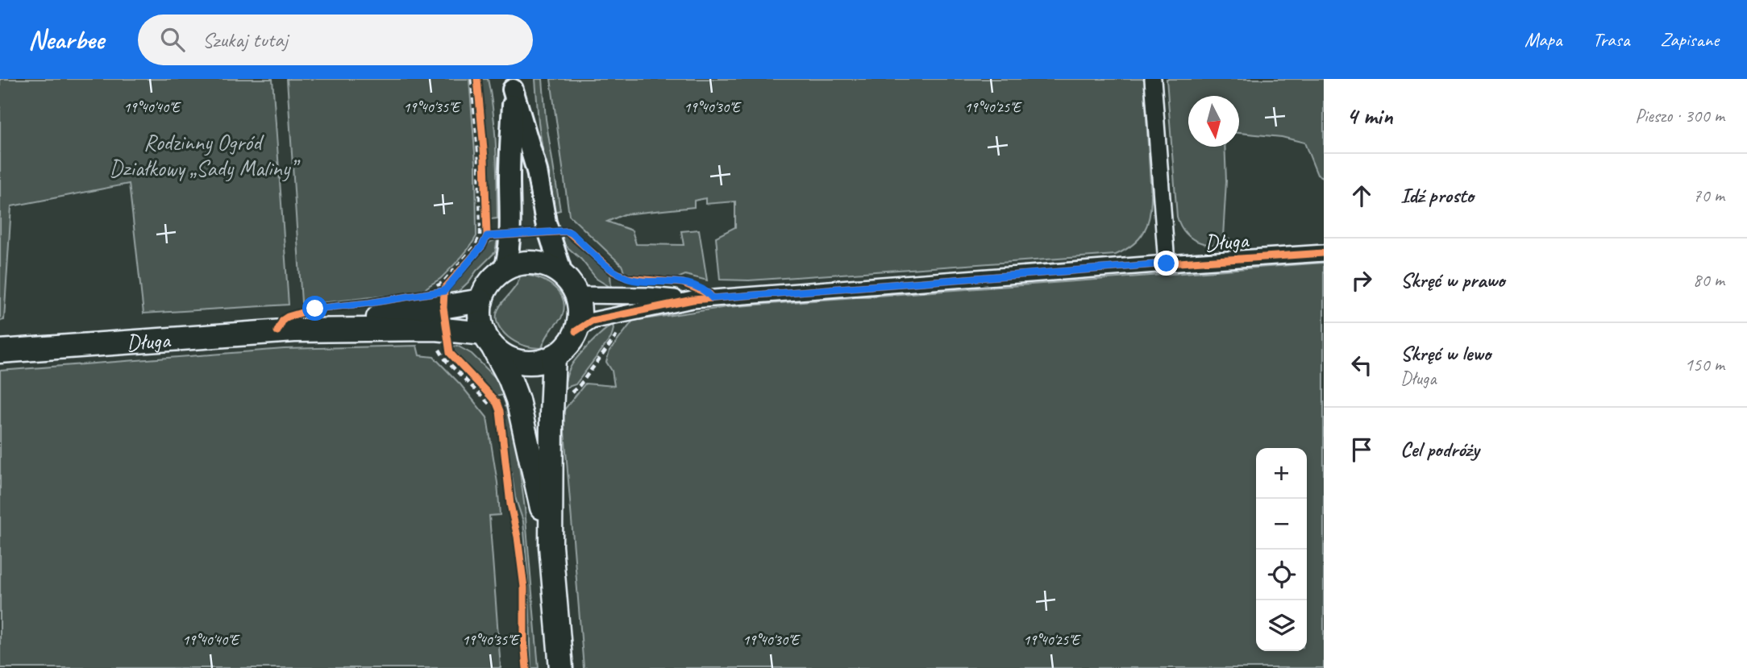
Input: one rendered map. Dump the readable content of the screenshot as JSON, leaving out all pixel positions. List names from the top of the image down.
{
  "streets": {
    "main road": ["Długa"]
  },
  "parks": ["Rodzinny Ogród Działkowy „Sady Maliny”"],
  "north": "bottom",
  "page": {
    "header": "Nearbee",
    "search": "Szukaj tutaj",
    "nav": ["Mapa", "Trasa", "Zapisane"],
    "heading": ["4 min", "Pieszo · 300 m"],
    "list": [
      ["Idź prosto", "70 m"],
      ["Skręć w prawo", "80 m"],
      ["Skręć w lewo", "Długa", "150 m"],
      "Cel podróży"
    ],
    "map_buttons": ["+", "−"]
  },
  "coordinates": [
    "19°40'40\"E",
    "19°40'35\"E",
    "19°40'30\"E",
    "19°40'25\"E"
  ]
}
